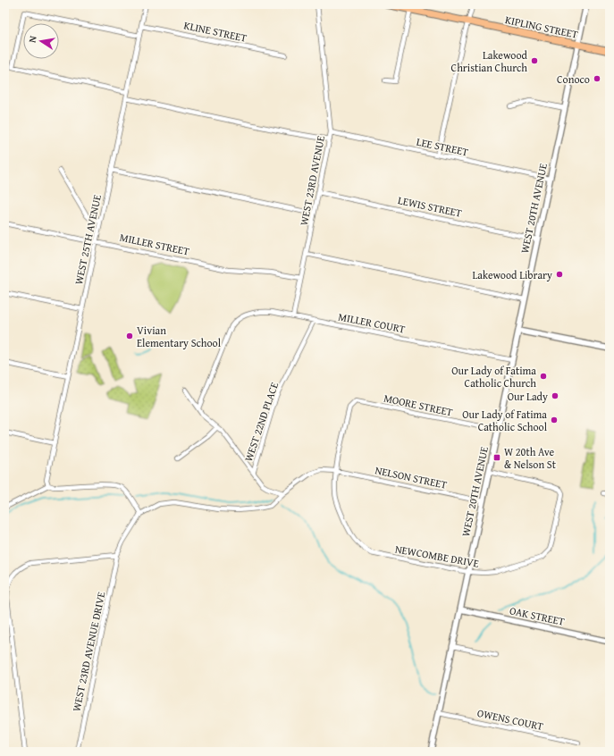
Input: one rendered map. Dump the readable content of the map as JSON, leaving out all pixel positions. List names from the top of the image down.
{
  "streets": {
    "main road": ["KIPLING STREET"],
    "street": [
      "KLINE STREET",
      "LEE STREET",
      "WEST 23RD AVENUE",
      "LEWIS STREET",
      "WEST 20TH AVENUE",
      "WEST 25TH AVENUE",
      "MILLER STREET",
      "MILLER COURT",
      "MOORE STREET",
      "WEST 22ND PLACE",
      "NELSON STREET",
      "NEWCOMBE DRIVE",
      "OAK STREET",
      "WEST 23RD AVENUE DRIVE",
      "OWENS COURT"
    ]
  },
  "crossings": [
    ["KIPLING STREET", "WEST 20TH AVENUE"],
    ["KLINE STREET", "WEST 25TH AVENUE"],
    ["LEE STREET", "WEST 23RD AVENUE"],
    ["LEE STREET", "WEST 20TH AVENUE"],
    ["WEST 23RD AVENUE", "LEWIS STREET"],
    ["WEST 23RD AVENUE", "MILLER STREET"],
    ["WEST 23RD AVENUE", "MILLER COURT"],
    ["LEWIS STREET", "WEST 20TH AVENUE"],
    ["WEST 20TH AVENUE", "MILLER COURT"],
    ["WEST 20TH AVENUE", "MOORE STREET"],
    ["WEST 20TH AVENUE", "NELSON STREET"],
    ["WEST 20TH AVENUE", "NEWCOMBE DRIVE"],
    ["WEST 20TH AVENUE", "OAK STREET"],
    ["WEST 20TH AVENUE", "OWENS COURT"],
    ["WEST 25TH AVENUE", "MILLER STREET"],
    ["MILLER COURT", "WEST 22ND PLACE"],
    ["MOORE STREET", "NEWCOMBE DRIVE"],
    ["NELSON STREET", "NEWCOMBE DRIVE"],
    ["NELSON STREET", "WEST 23RD AVENUE DRIVE"]
  ],
  "places": {
    "other": [
      "Lakewood Christian Church",
      "Conoco",
      "Lakewood Library",
      "Vivian Elementary School",
      "Our Lady of Fatima Catholic Church",
      "Our Lady",
      "Our Lady of Fatima Catholic School"
    ],
    "transit": ["W 20th Ave & Nelson St"]
  },
  "north": "left"
}
